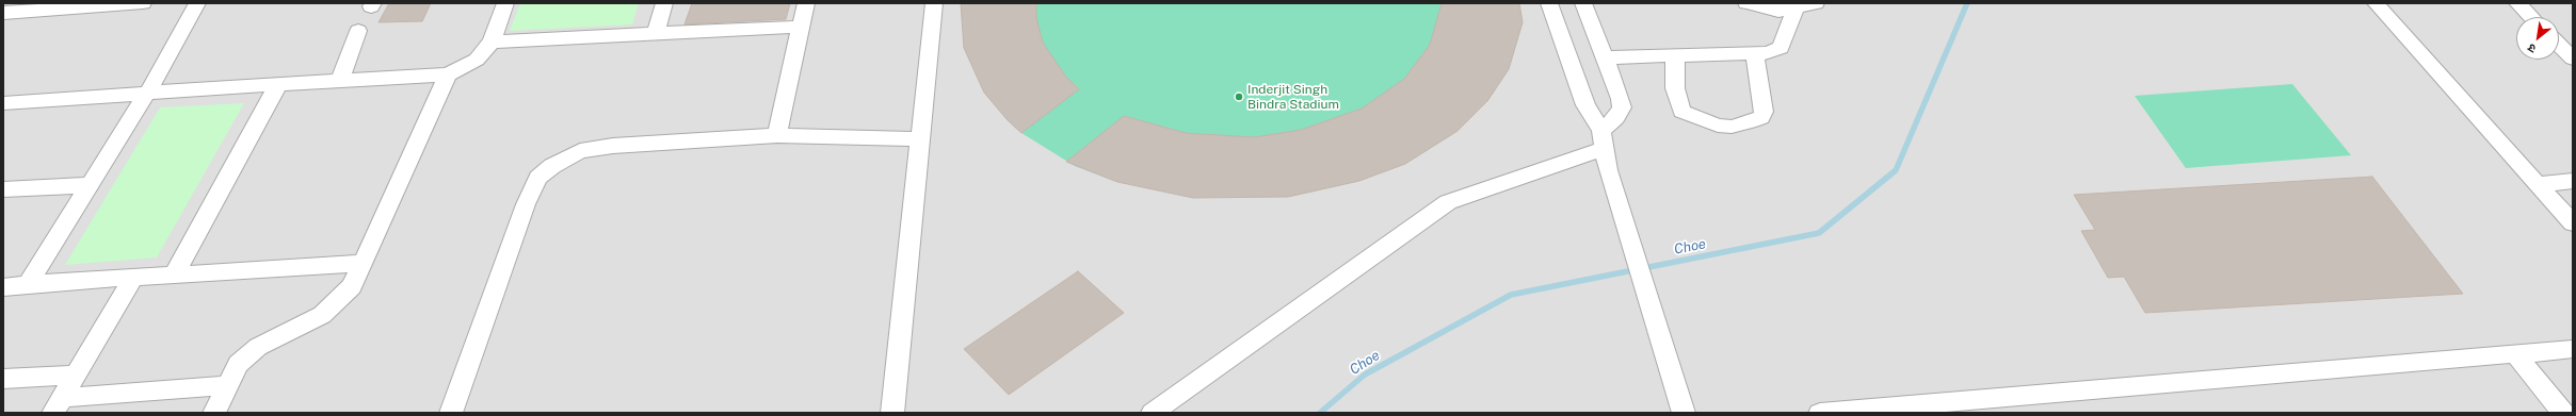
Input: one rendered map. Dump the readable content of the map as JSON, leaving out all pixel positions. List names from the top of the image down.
{
  "water": ["Choe"],
  "places": ["Inderjit Singh Bindra Stadium"],
  "north": "bottom left"
}
